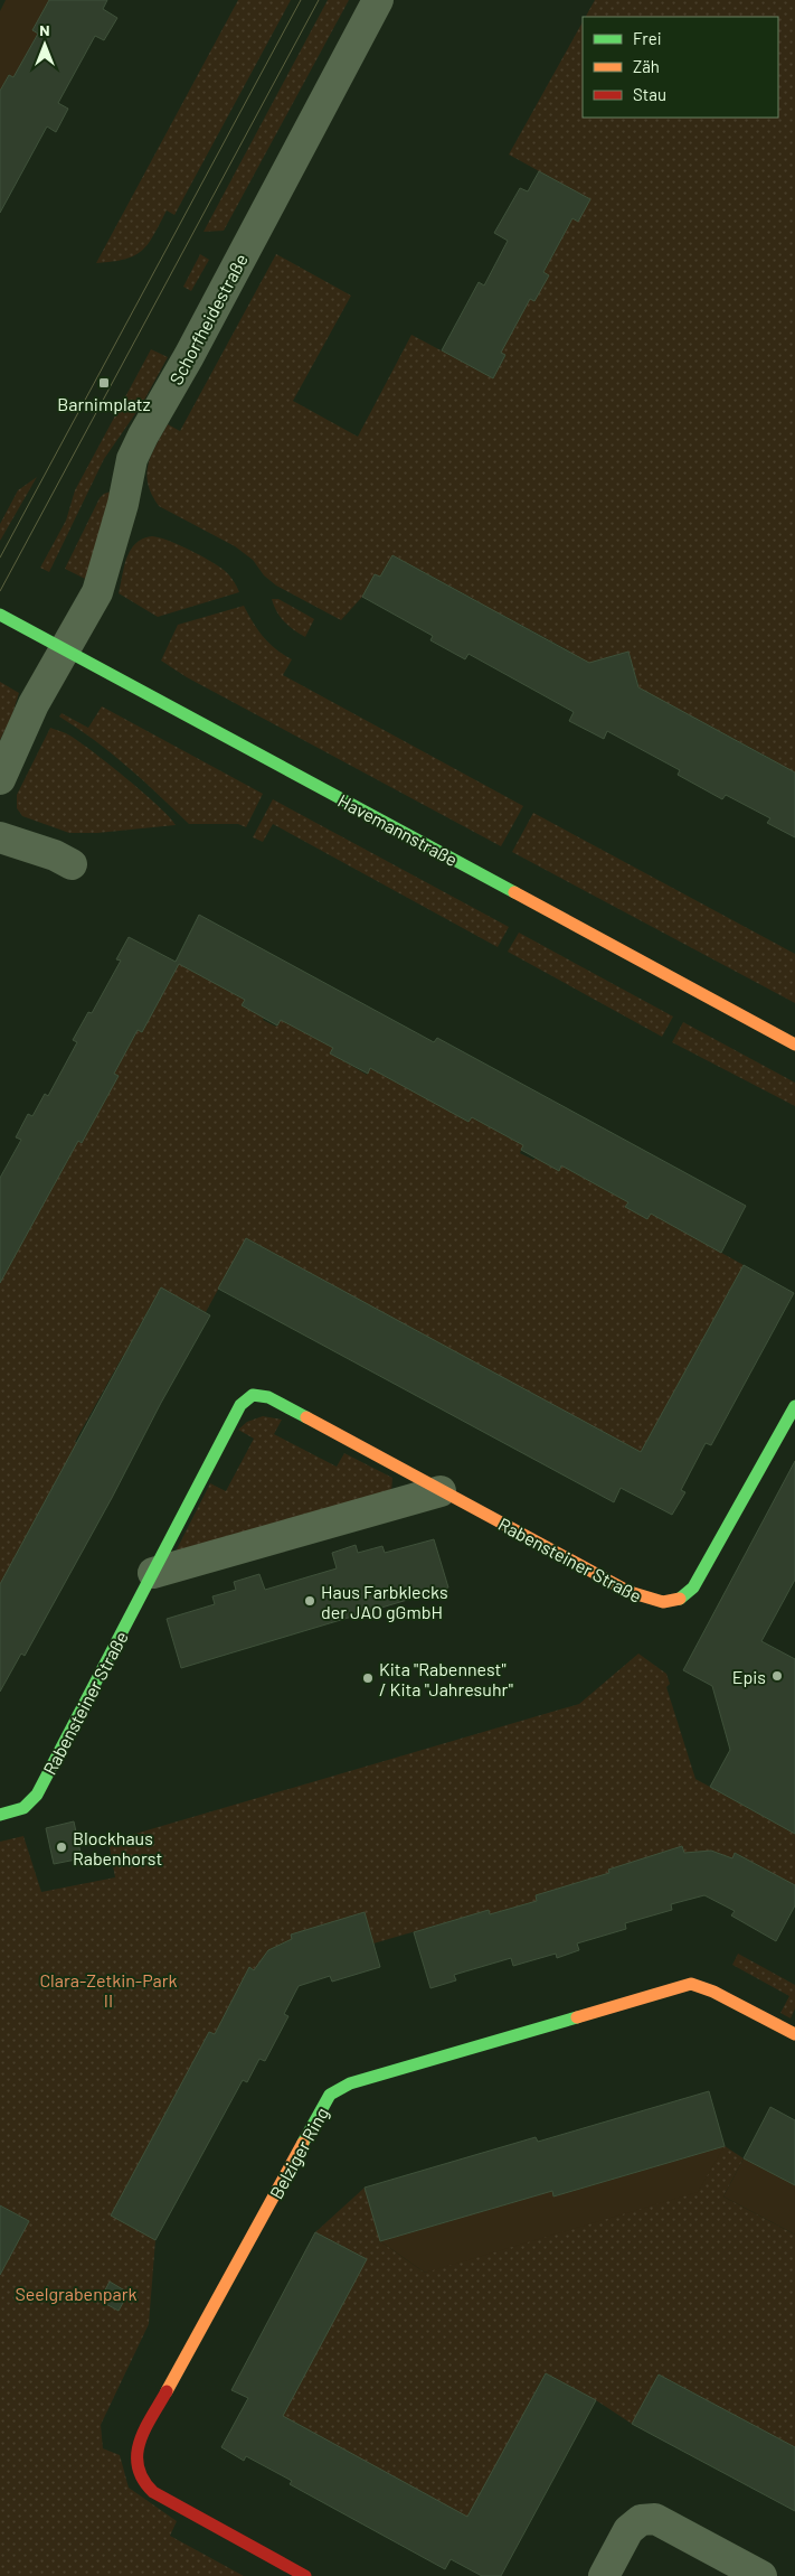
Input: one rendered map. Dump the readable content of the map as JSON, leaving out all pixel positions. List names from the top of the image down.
{
  "streets": {
    "street": [
      "Schorfheidestraße",
      "Havemannstraße",
      "Rabensteiner Straße",
      "Belziger Ring"
    ]
  },
  "crossings": [
    ["Schorfheidestraße", "Havemannstraße"]
  ],
  "parks": ["Clara-Zetkin-Park II", "Seelgrabenpark"],
  "places": {
    "transit": ["Barnimplatz"],
    "other": [
      "Haus Farbklecks der JAO gGmbH",
      "Epis",
      "Kita \"Rabennest\" / Kita \"Jahresuhr\"",
      "Blockhaus Rabenhorst"
    ]
  },
  "legend": ["Frei", "Zäh", "Stau"],
  "north": "top"
}
